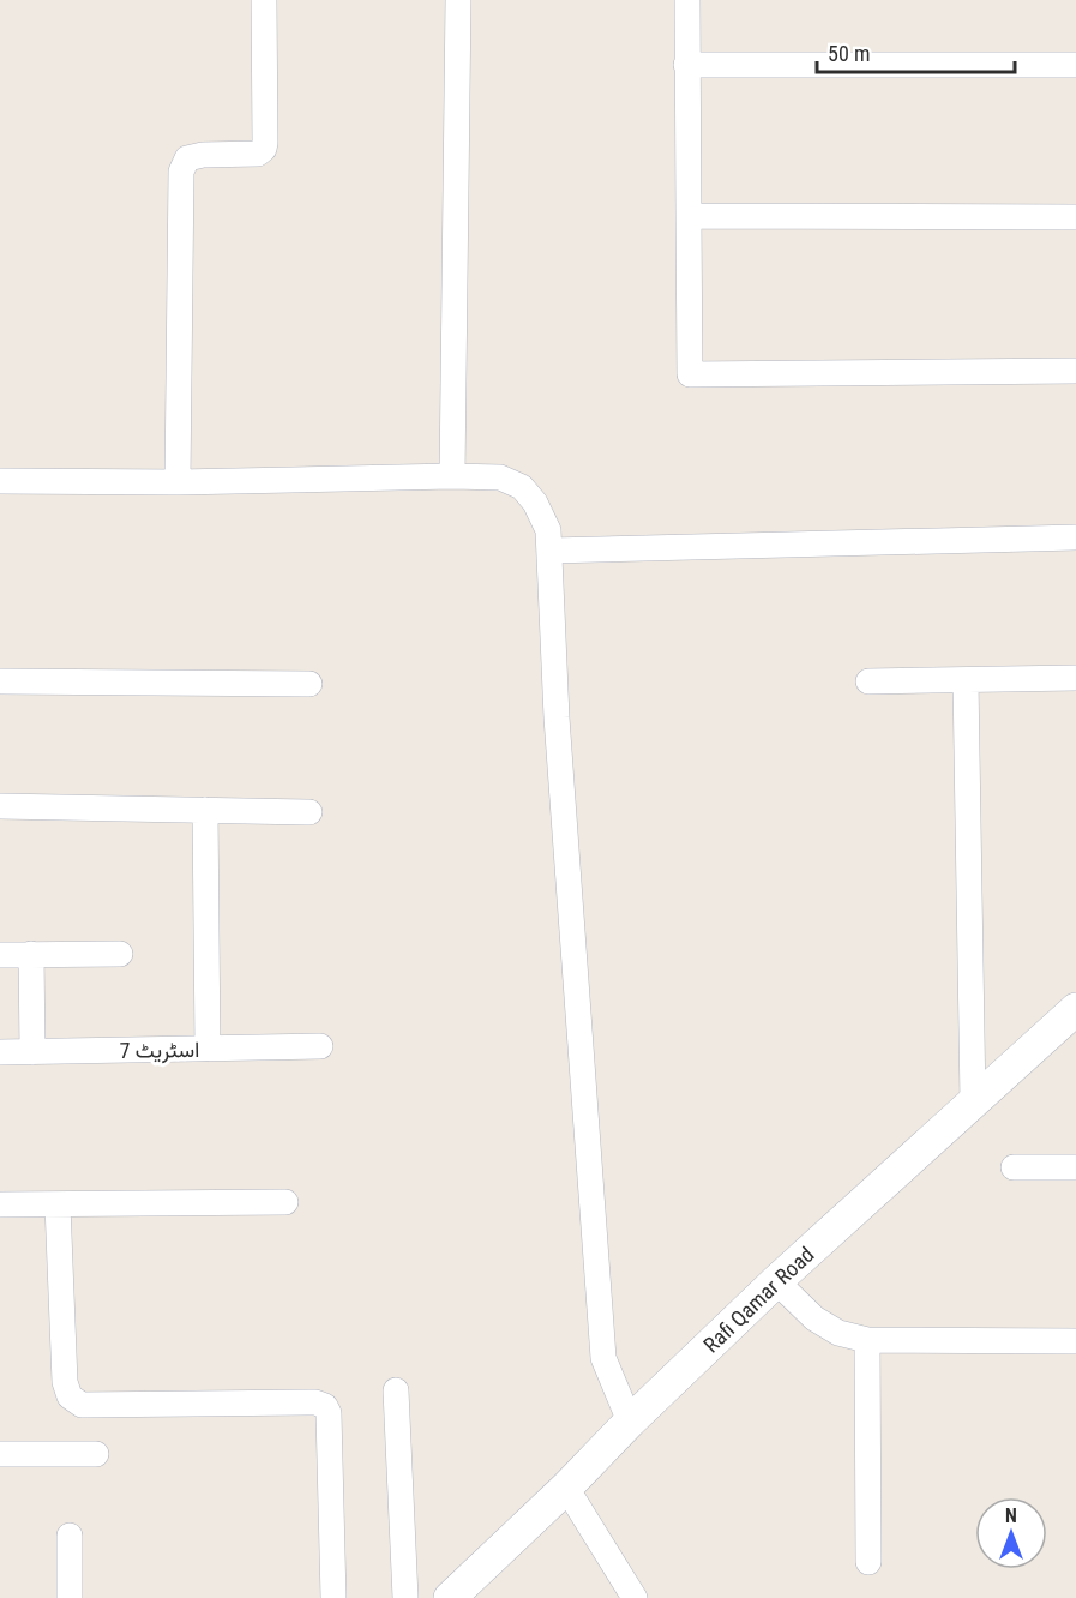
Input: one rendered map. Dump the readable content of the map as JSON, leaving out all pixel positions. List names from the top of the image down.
{
  "streets": {
    "street": ["اسٹریٹ 7", "Rafi Qamar Road"]
  },
  "scale_bar": "50 m",
  "north": "top"
}
